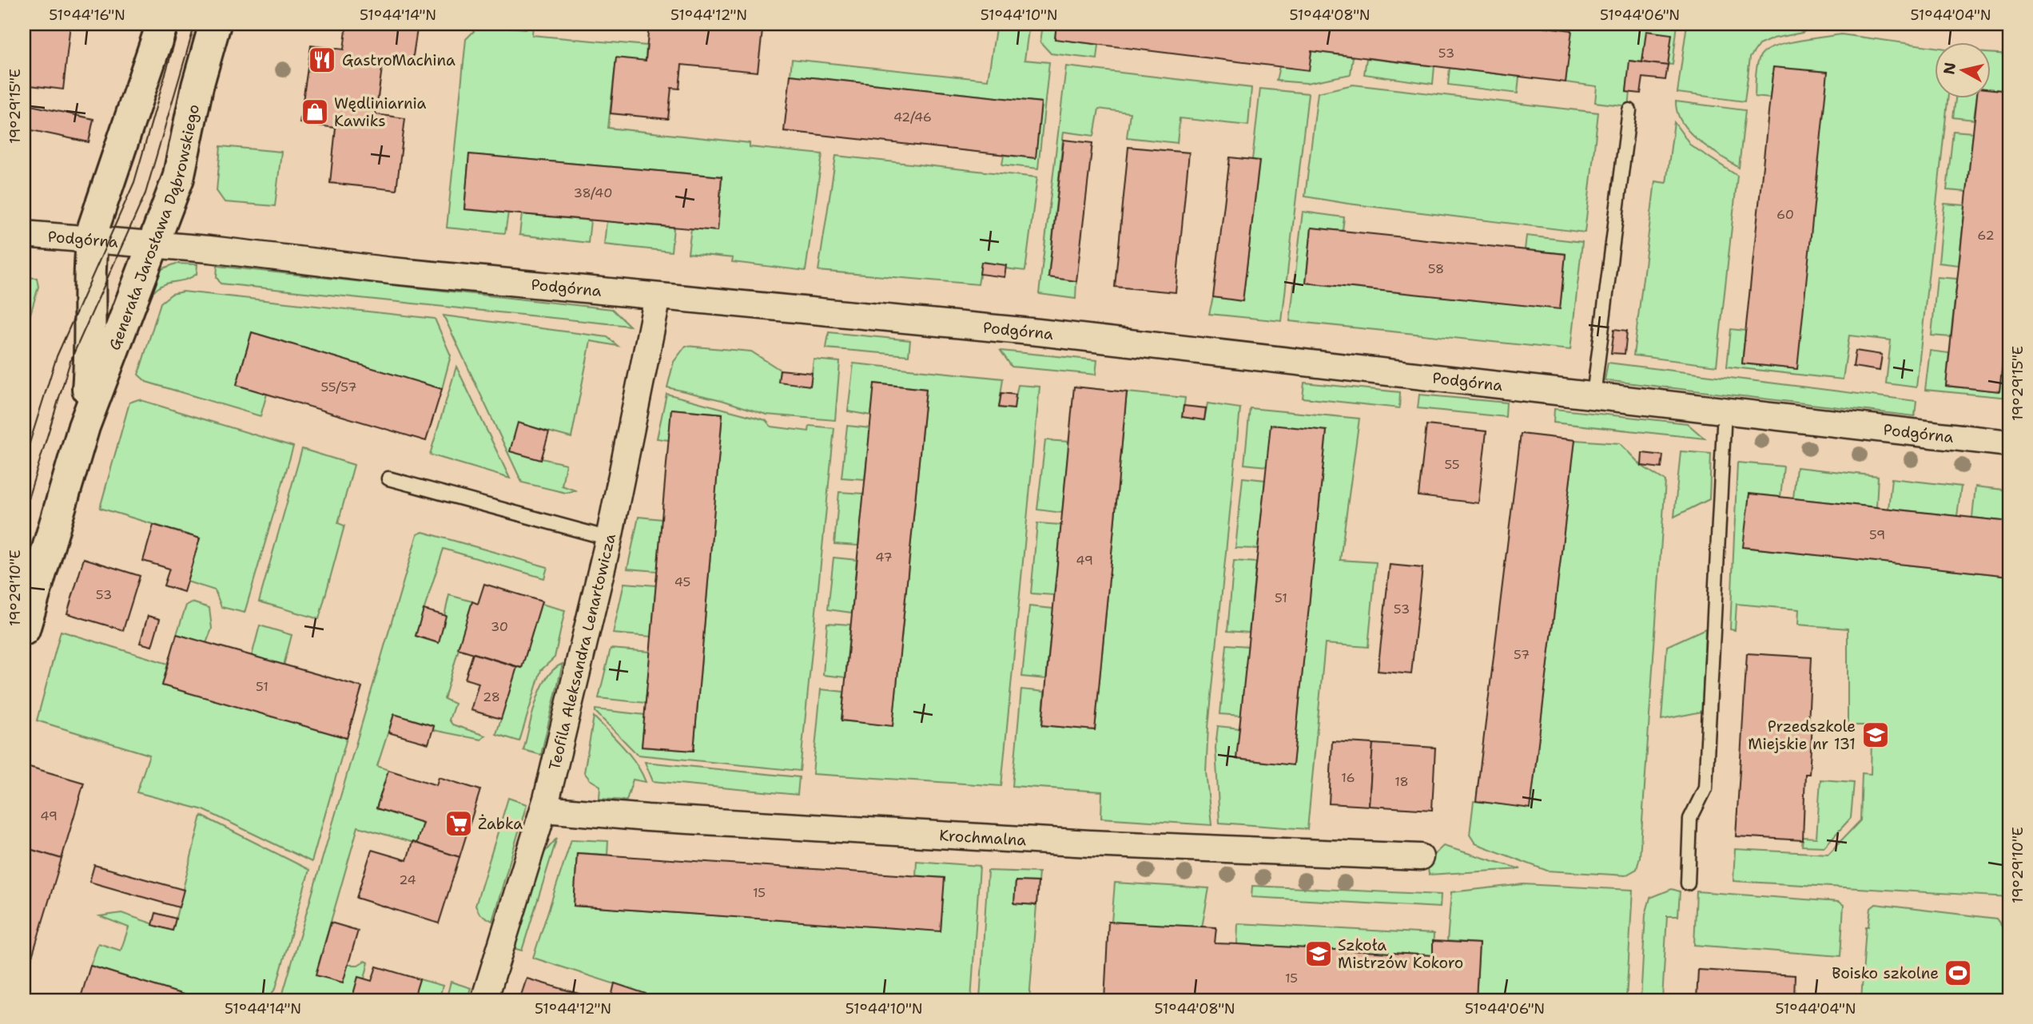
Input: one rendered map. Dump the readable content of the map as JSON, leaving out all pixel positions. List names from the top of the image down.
{
  "streets": {
    "street": [
      "Generała Jarosława Dąbrowskiego",
      "Podgórna",
      "Teofila Aleksandra Lenartowicza",
      "Krochmalna"
    ]
  },
  "crossings": [
    ["Generała Jarosława Dąbrowskiego", "Podgórna"],
    ["Podgórna", "Teofila Aleksandra Lenartowicza"],
    ["Teofila Aleksandra Lenartowicza", "Krochmalna"]
  ],
  "places": {
    "restaurant": ["GastroMachina"],
    "shop": ["Wędliniarnia Kawiks"],
    "school or university": ["Przedszkole Miejskie nr 131", "Szkoła Mistrzów Kokoro"],
    "supermarket": ["Żabka"],
    "sports": ["Boisko szkolne"]
  },
  "house_numbers": [
    "53",
    "42/46",
    "38/40",
    "60",
    "62",
    "58",
    "55/57",
    "55",
    "59",
    "47",
    "49",
    "45",
    "53",
    "51",
    "53",
    "30",
    "57",
    "51",
    "28",
    "16",
    "18",
    "49",
    "24",
    "15",
    "15"
  ],
  "north": "left",
  "coordinates": [
    "51°44'16\"N",
    "51°44'14\"N",
    "51°44'12\"N",
    "51°44'10\"N",
    "51°44'08\"N",
    "51°44'06\"N",
    "51°44'04\"N",
    "19°29'15\"E",
    "19°29'10\"E"
  ]
}
